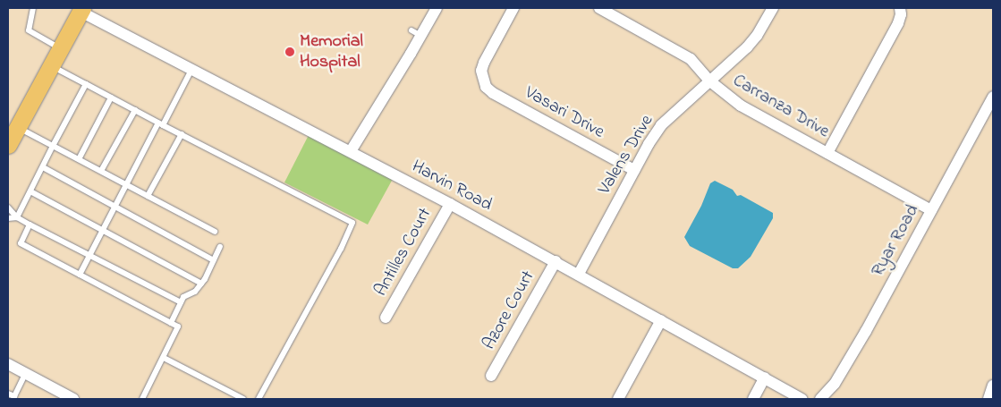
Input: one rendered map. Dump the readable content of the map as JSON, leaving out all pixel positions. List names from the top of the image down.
{
  "streets": {
    "street": [
      "Carranza Drive",
      "Vasari Drive",
      "Valens Drive",
      "Harvin Road",
      "Ryar Road",
      "Antilles Court",
      "Azore Court"
    ]
  },
  "crossings": [
    ["Carranza Drive", "Valens Drive"],
    ["Carranza Drive", "Ryar Road"],
    ["Vasari Drive", "Valens Drive"],
    ["Valens Drive", "Harvin Road"],
    ["Harvin Road", "Antilles Court"],
    ["Harvin Road", "Azore Court"]
  ],
  "places": ["Memorial Hospital"]
}
